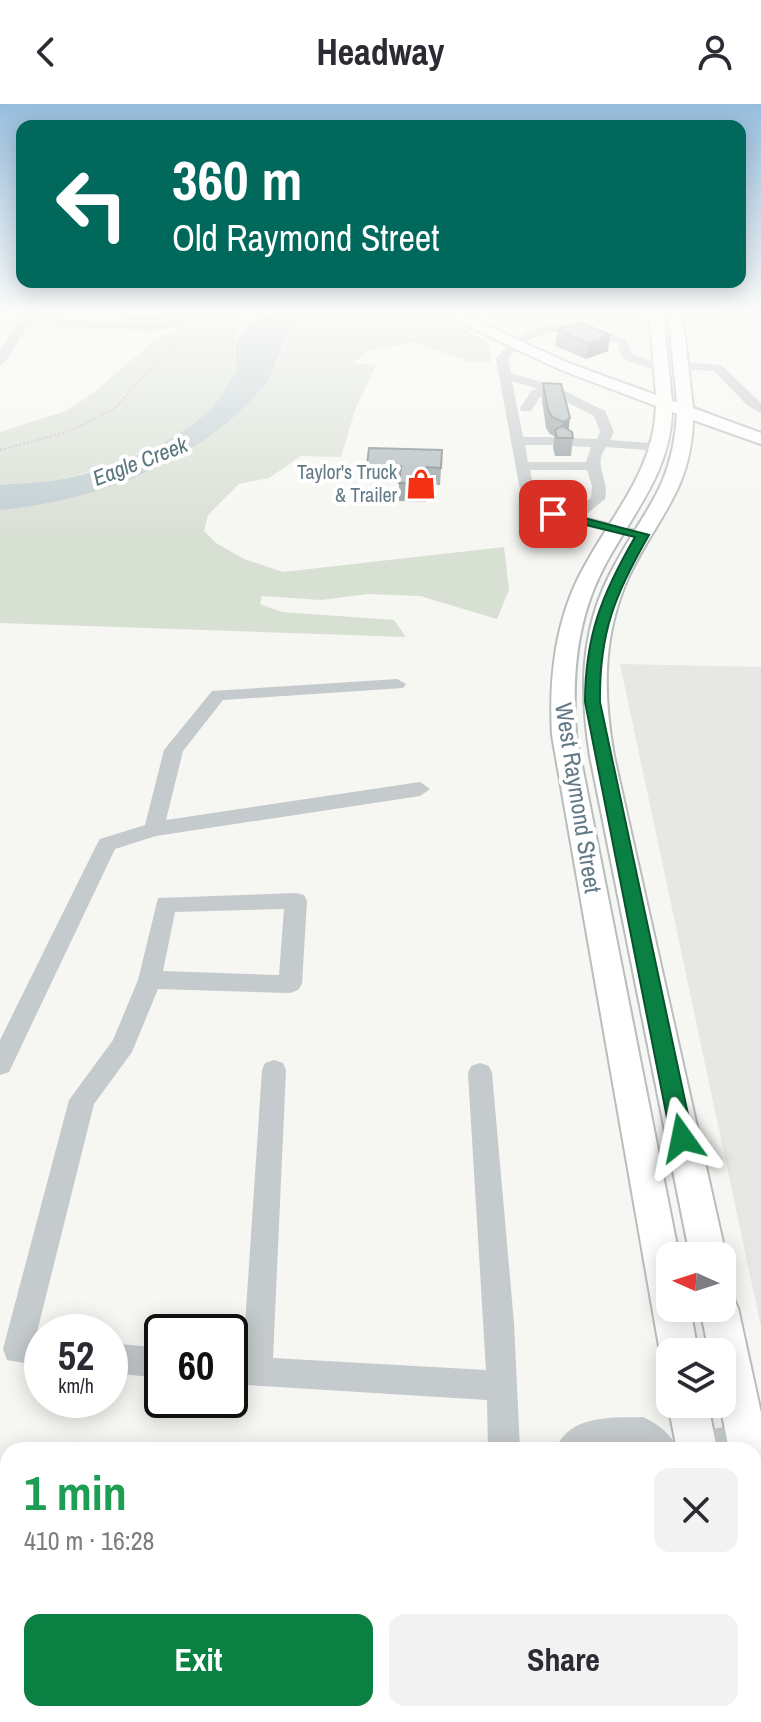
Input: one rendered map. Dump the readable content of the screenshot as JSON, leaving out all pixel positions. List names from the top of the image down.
{
  "streets": {
    "main road": ["West Raymond Street"]
  },
  "water": ["Eagle Creek"],
  "places": {
    "shop": ["Taylor's Truck & Trailer"]
  },
  "north": "left",
  "page": {
    "header": "Headway",
    "turn": ["360 m", "Old Raymond Street"],
    "speed": "52 km/h",
    "limit": "60",
    "heading": ["1 min", "410 m · 16:28"],
    "buttons": ["Exit", "Share"]
  }
}
